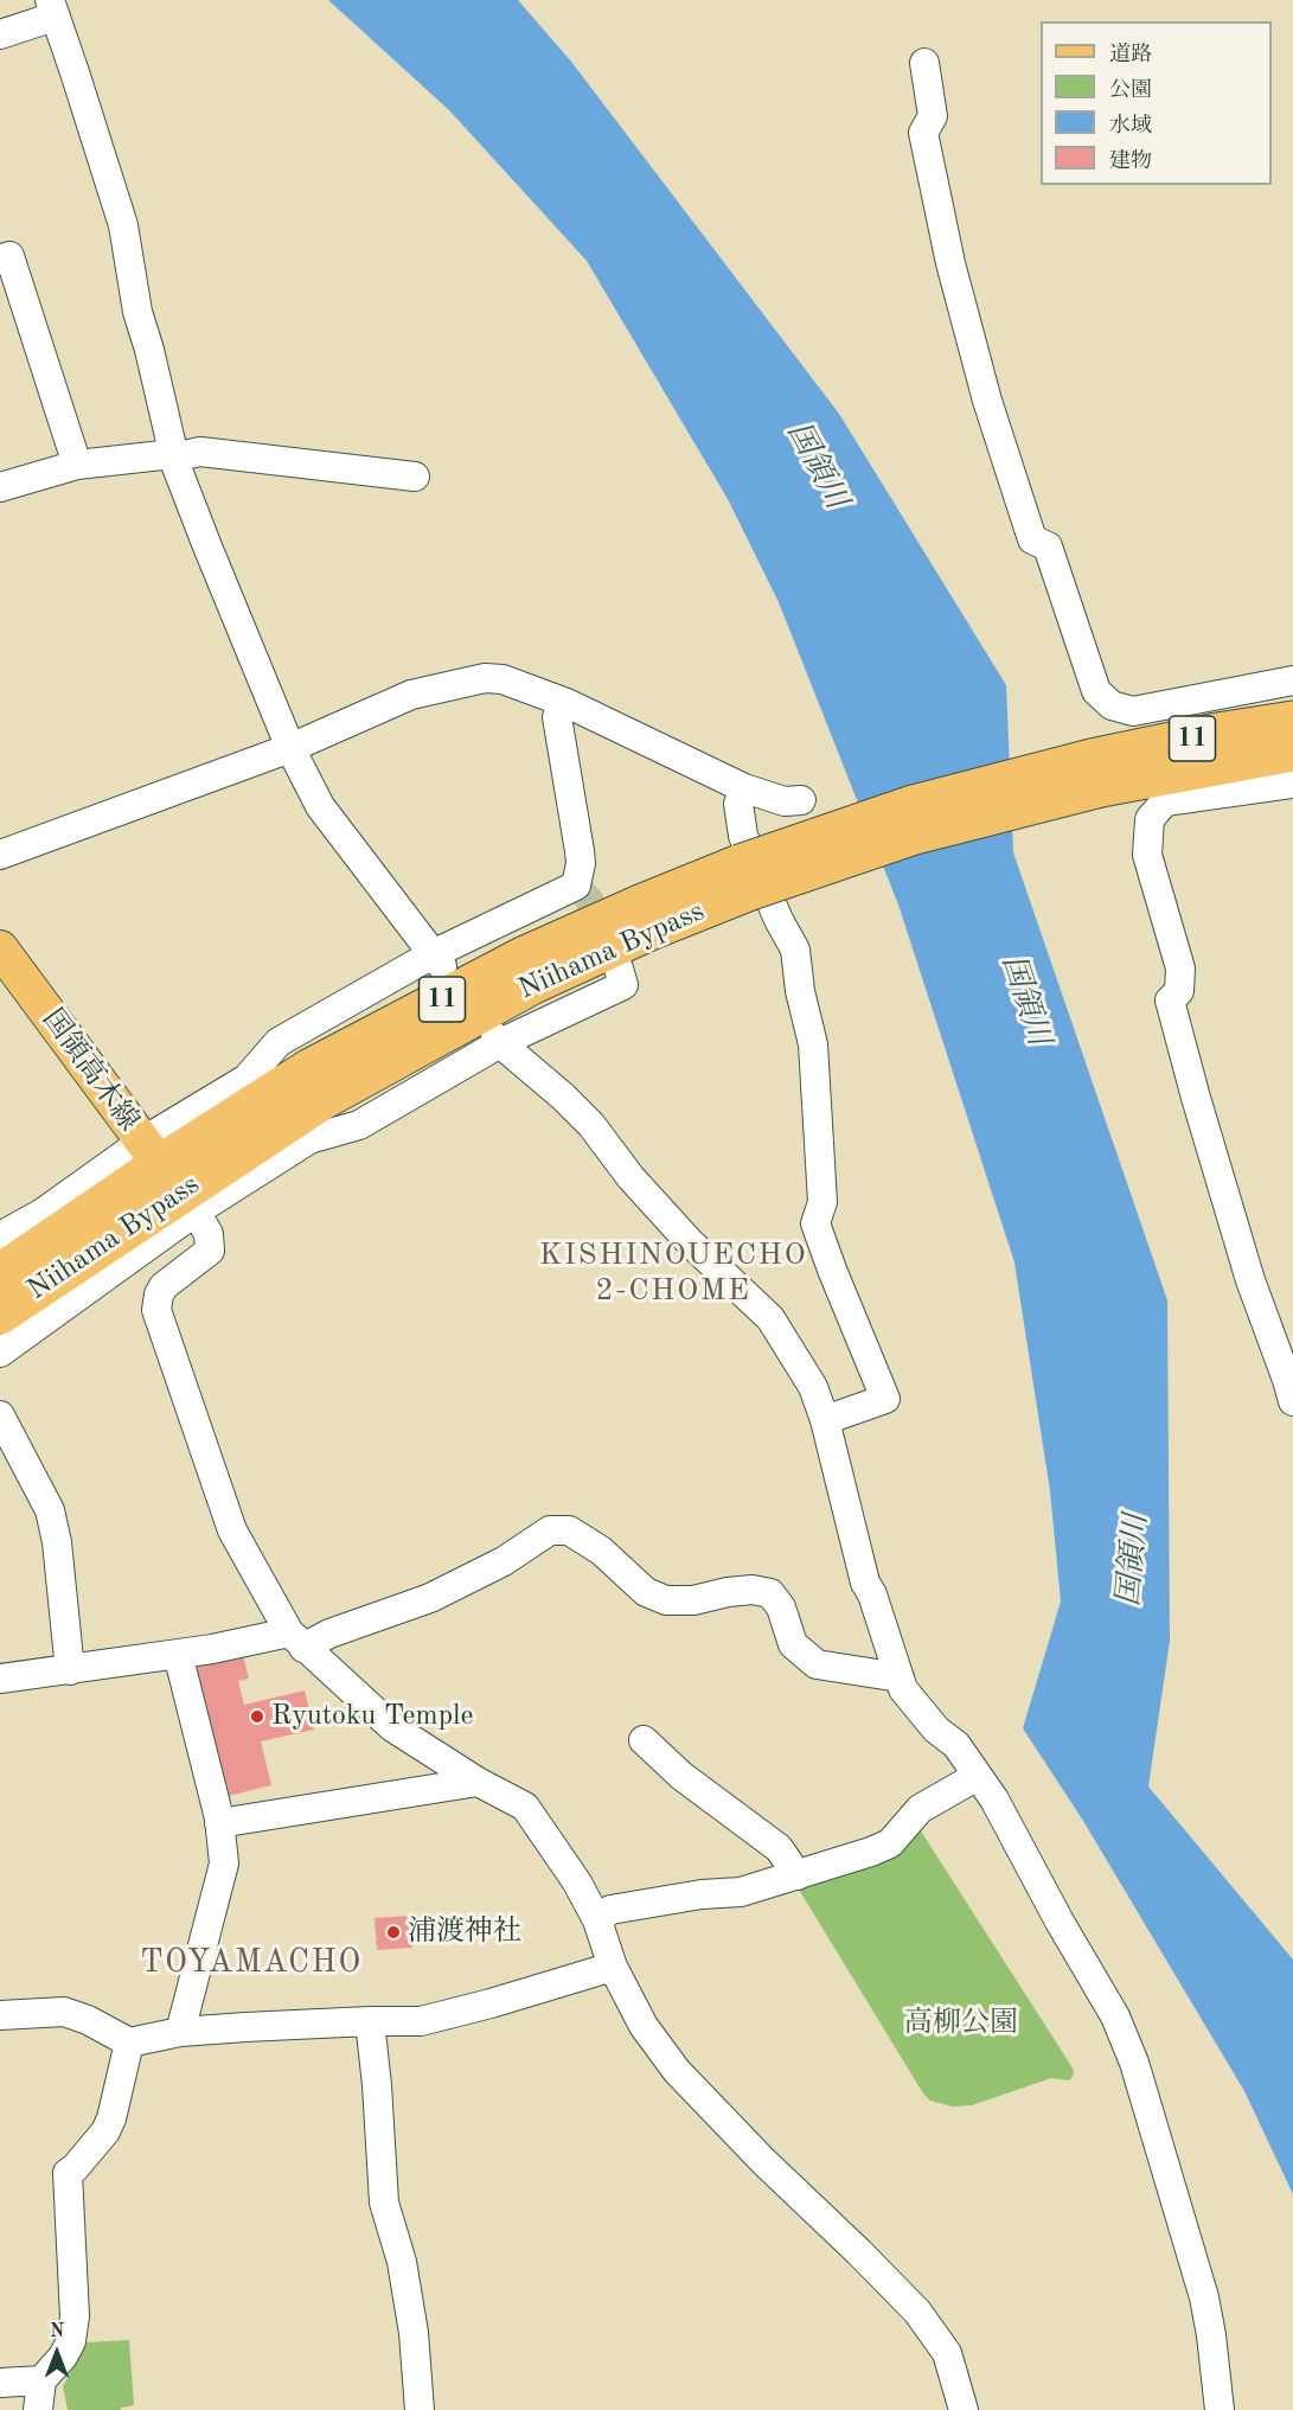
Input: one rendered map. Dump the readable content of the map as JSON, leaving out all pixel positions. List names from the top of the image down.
{
  "streets": {
    "highway": ["11", "Niihama Bypass"],
    "main road": ["国領高木線"]
  },
  "crossings": [
    ["Niihama Bypass", "国領高木線"]
  ],
  "districts": ["KISHINOUECHO 2-CHOME", "TOYAMACHO"],
  "water": ["国領川"],
  "parks": ["高柳公園"],
  "places": ["Ryutoku Temple", "浦渡神社"],
  "legend": [
    "道路",
    "公園",
    "水域",
    "建物"
  ],
  "north": "top"
}
